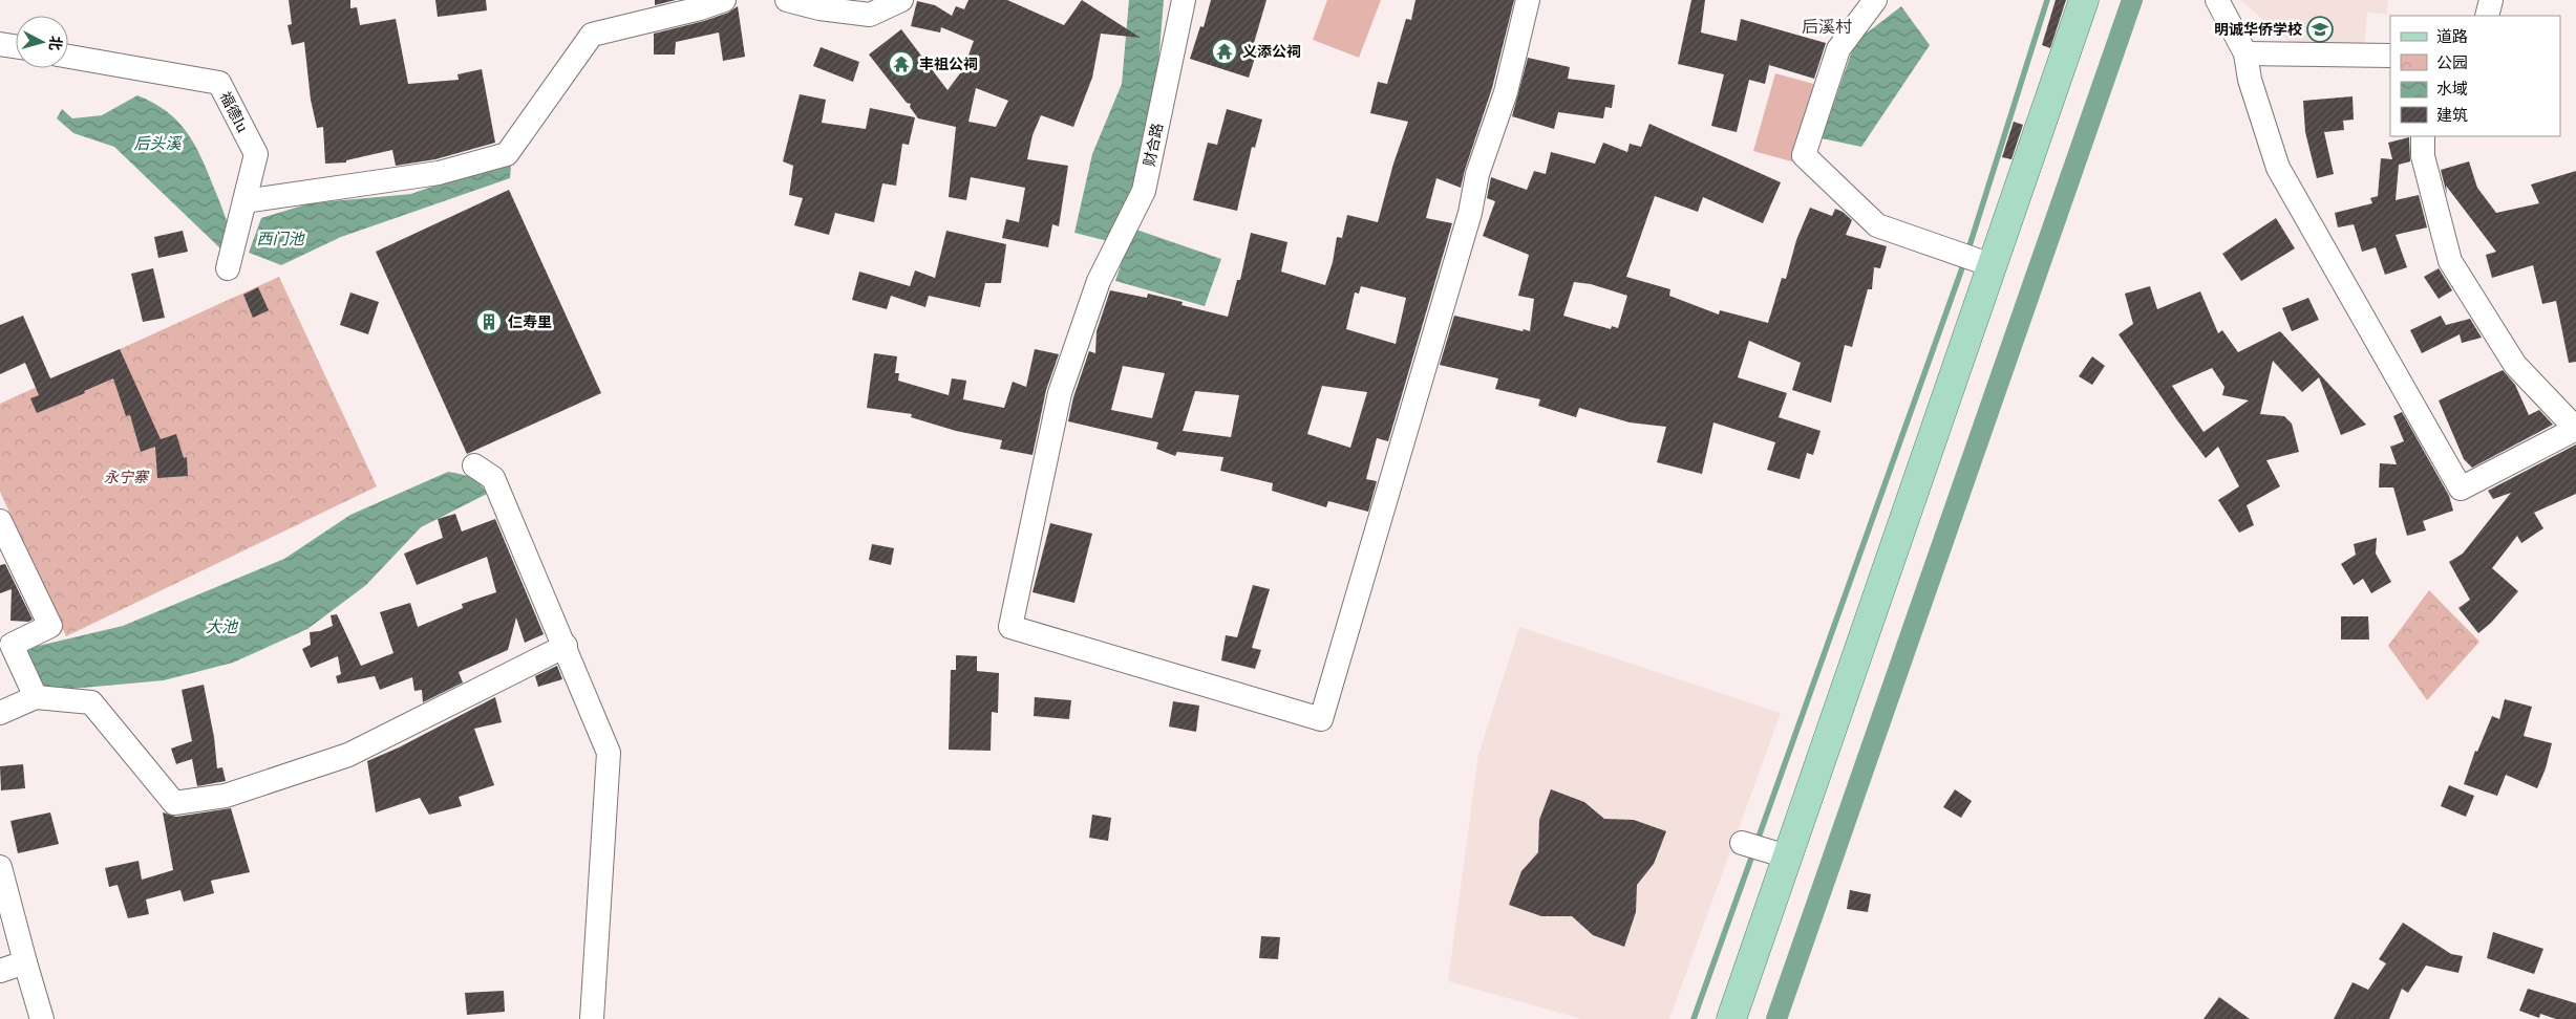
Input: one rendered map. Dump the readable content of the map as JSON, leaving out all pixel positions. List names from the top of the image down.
{
  "streets": {
    "street": ["福德lu", "财合路"]
  },
  "districts": ["后溪村"],
  "water": ["后头溪", "西门池", "大池"],
  "parks": ["永宁寨"],
  "places": {
    "school or university": ["明诚华侨学校"],
    "temple": ["义添公祠", "丰祖公祠"],
    "building": ["仁寿里"]
  },
  "legend": [
    "道路",
    "公园",
    "水域",
    "建筑"
  ],
  "north": "right"
}
